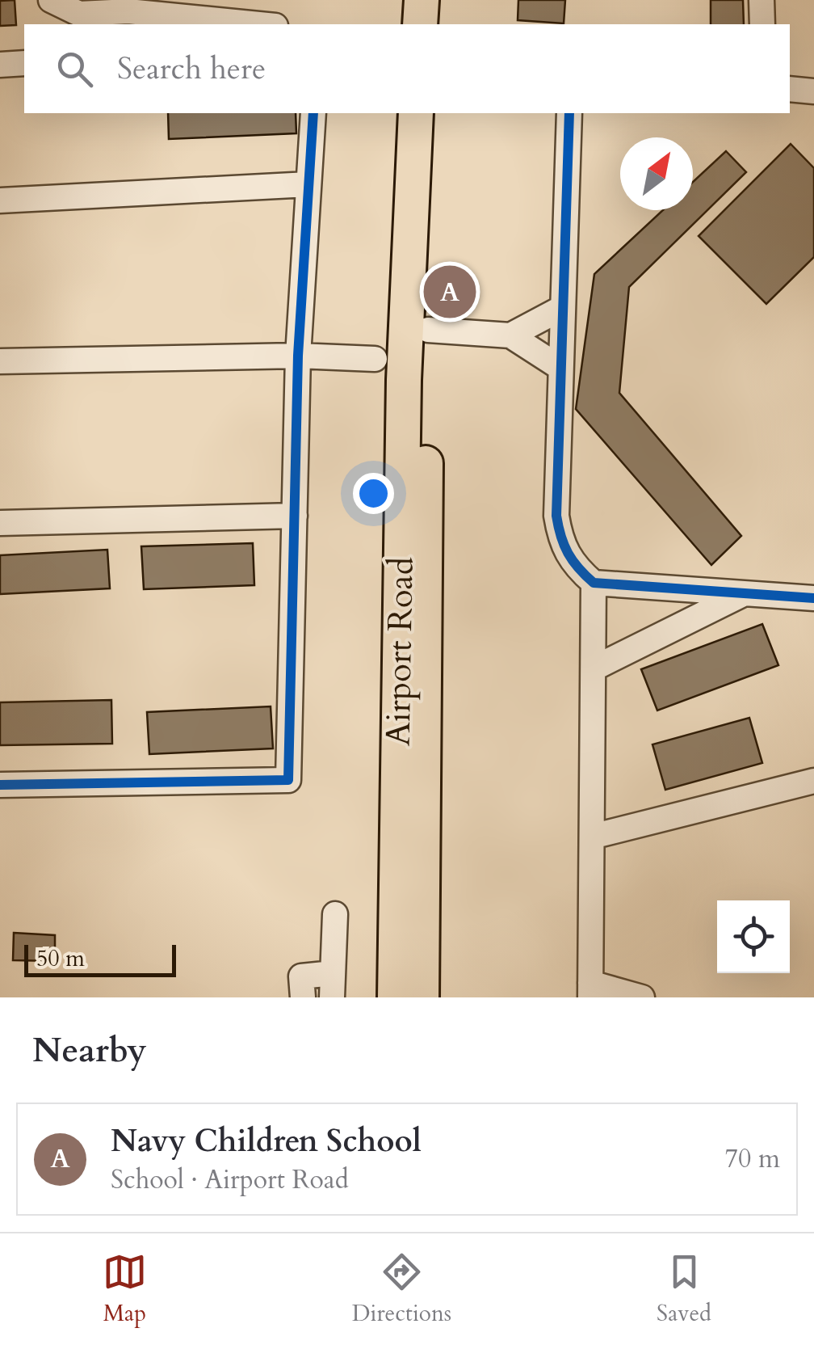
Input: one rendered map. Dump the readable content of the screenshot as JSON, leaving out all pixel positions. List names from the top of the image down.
{
  "streets": {
    "highway": ["Airport Road"]
  },
  "scale_bar": "50 m",
  "north": "top right",
  "page": {
    "search": "Search here",
    "pins": "A",
    "scale": "50 m",
    "heading": "Nearby",
    "list": [
      {
        "mark": "A",
        "name": "Navy Children School",
        "note": "School · Airport Road",
        "value": "70 m"
      }
    ],
    "nav": ["Map", "Directions", "Saved"]
  }
}
